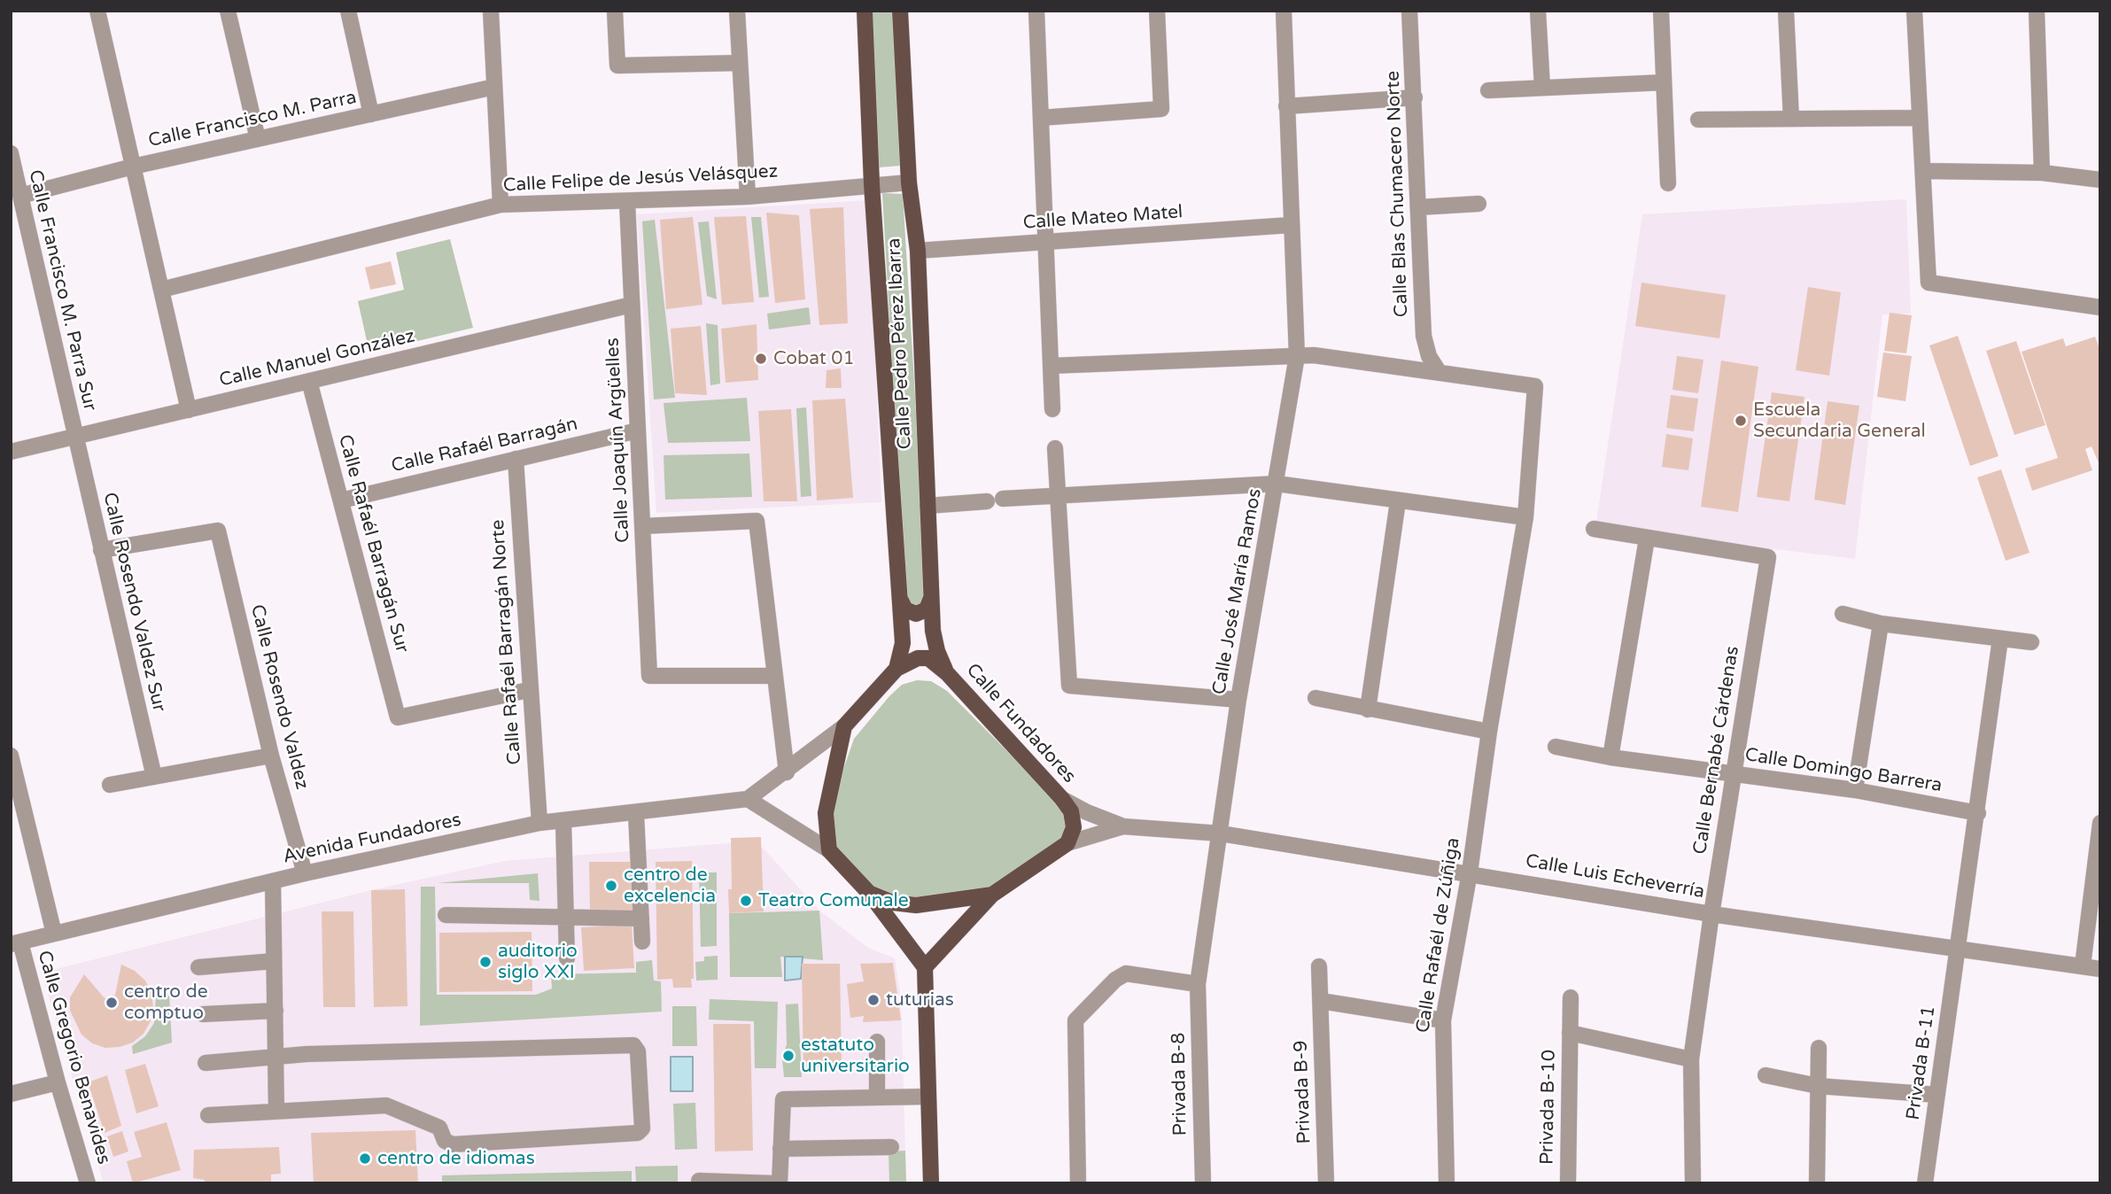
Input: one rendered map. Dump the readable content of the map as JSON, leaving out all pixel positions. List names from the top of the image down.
{
  "streets": {
    "main road": ["Calle Pedro Pérez Ibarra", "Calle Fundadores"],
    "street": [
      "Calle Francisco M. Parra",
      "Calle Felipe de Jesús Velásquez",
      "Calle Blas Chumacero Norte",
      "Calle Mateo Matel",
      "Calle Francisco M. Parra Sur",
      "Calle Manuel González",
      "Calle Joaquín Argüelles",
      "Calle Rafaél Barragán",
      "Calle Rafaél Barragán Sur",
      "Calle José María Ramos",
      "Calle Rosendo Valdez Sur",
      "Calle Rafaél Barragán Norte",
      "Calle Rosendo Valdez",
      "Calle Bernabé Cárdenas",
      "Calle Domingo Barrera",
      "Avenida Fundadores",
      "Calle Luis Echeverría",
      "Calle Rafaél de Zúñiga",
      "Calle Gregorio Benavides",
      "Privada B-11",
      "Privada B-8",
      "Privada B-9",
      "Privada B-10"
    ]
  },
  "crossings": [
    ["Calle Francisco M. Parra", "Calle Francisco M. Parra Sur"],
    ["Calle Felipe de Jesús Velásquez", "Calle Pedro Pérez Ibarra"],
    ["Calle Felipe de Jesús Velásquez", "Calle Joaquín Argüelles"],
    ["Calle Blas Chumacero Norte", "Calle Rafaél de Zúñiga"],
    ["Calle Mateo Matel", "Calle Pedro Pérez Ibarra"],
    ["Calle Mateo Matel", "Calle José María Ramos"],
    ["Calle Francisco M. Parra Sur", "Calle Manuel González"],
    ["Calle Francisco M. Parra Sur", "Calle Rosendo Valdez Sur"],
    ["Calle Pedro Pérez Ibarra", "Calle Fundadores"],
    ["Calle Manuel González", "Calle Joaquín Argüelles"],
    ["Calle Manuel González", "Calle Rafaél Barragán Sur"],
    ["Calle Manuel González", "Calle Rosendo Valdez Sur"],
    ["Calle Joaquín Argüelles", "Calle Rafaél Barragán"],
    ["Calle Rafaél Barragán", "Calle Rafaél Barragán Sur"],
    ["Calle Rafaél Barragán", "Calle Rafaél Barragán Norte"],
    ["Calle Rafaél Barragán Sur", "Calle Rafaél Barragán Norte"],
    ["Calle José María Ramos", "Calle Luis Echeverría"],
    ["Calle José María Ramos", "Privada B-8"],
    ["Calle Rosendo Valdez Sur", "Calle Rosendo Valdez"],
    ["Calle Rafaél Barragán Norte", "Avenida Fundadores"],
    ["Calle Rosendo Valdez", "Avenida Fundadores"],
    ["Calle Fundadores", "Avenida Fundadores"],
    ["Calle Fundadores", "Calle Luis Echeverría"],
    ["Calle Bernabé Cárdenas", "Calle Domingo Barrera"],
    ["Calle Bernabé Cárdenas", "Calle Luis Echeverría"],
    ["Calle Bernabé Cárdenas", "Privada B-10"],
    ["Avenida Fundadores", "Calle Gregorio Benavides"],
    ["Calle Luis Echeverría", "Calle Rafaél de Zúñiga"],
    ["Calle Luis Echeverría", "Privada B-11"],
    ["Calle Luis Echeverría", "Privada B-8"]
  ],
  "places": [
    "Cobat 01",
    "Escuela Secundaria General",
    "centro de excelencia",
    "Teatro Comunale",
    "auditorio siglo XXI",
    "tuturias",
    "centro de comptuo",
    "estatuto universitario",
    "centro de idiomas"
  ]
}
